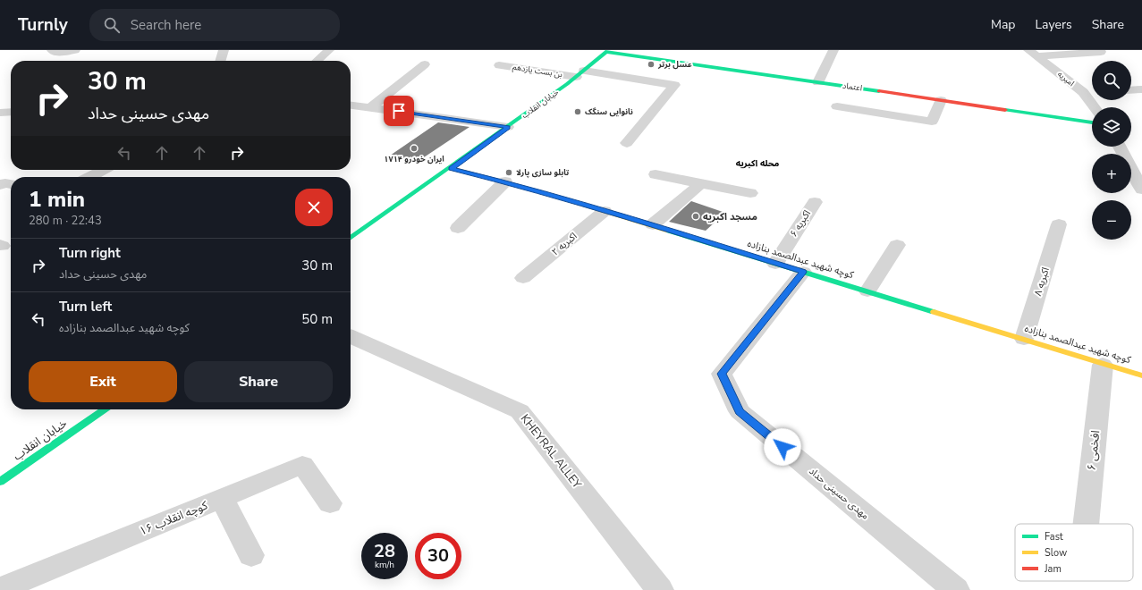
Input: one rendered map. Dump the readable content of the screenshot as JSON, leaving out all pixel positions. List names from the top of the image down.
{
  "streets": {
    "street": [
      "بن بست یازدهم",
      "امیریه",
      "اعتماد",
      "خیابان انقلاب",
      "اکبریه ۶",
      "اکبریه ۲",
      "کوچه شهید عبدالصمد بنازاده",
      "اکبریه ۸",
      "افخمی ۶",
      "KHEYRAL ALLEY",
      "مهدی حسینی حداد",
      "کوچه انقلاب ۱۶"
    ]
  },
  "crossings": [
    ["بن بست یازدهم", "خیابان انقلاب"],
    ["اعتماد", "خیابان انقلاب"],
    ["خیابان انقلاب", "کوچه شهید عبدالصمد بنازاده"],
    ["اکبریه ۶", "کوچه شهید عبدالصمد بنازاده"],
    ["اکبریه ۲", "کوچه شهید عبدالصمد بنازاده"],
    ["کوچه شهید عبدالصمد بنازاده", "اکبریه ۸"],
    ["کوچه شهید عبدالصمد بنازاده", "افخمی ۶"],
    ["کوچه شهید عبدالصمد بنازاده", "مهدی حسینی حداد"]
  ],
  "districts": ["محله اکبریه"],
  "places": [
    "عسل برتر",
    "نانوایی سنگک",
    "ایران خودرو ۱۷۱۴",
    "تابلو سازی پارلا",
    "مسجد اکبریه"
  ],
  "legend": ["Fast", "Slow", "Jam"],
  "page": {
    "header": "Turnly",
    "search": "Search here",
    "nav": ["Map", "Layers", "Share"],
    "map_buttons": ["+", "−"],
    "turn": ["30 m", "مهدی حسینی حداد"],
    "heading": ["1 min", "280 m · 22:43"],
    "list": [
      {
        "name": "Turn right",
        "note": "مهدی حسینی حداد",
        "value": "30 m"
      },
      {
        "name": "Turn left",
        "note": "کوچه شهید عبدالصمد بنازاده",
        "value": "50 m"
      }
    ],
    "buttons": ["Exit", "Share"],
    "speed": "28 km/h",
    "limit": "30"
  }
}
